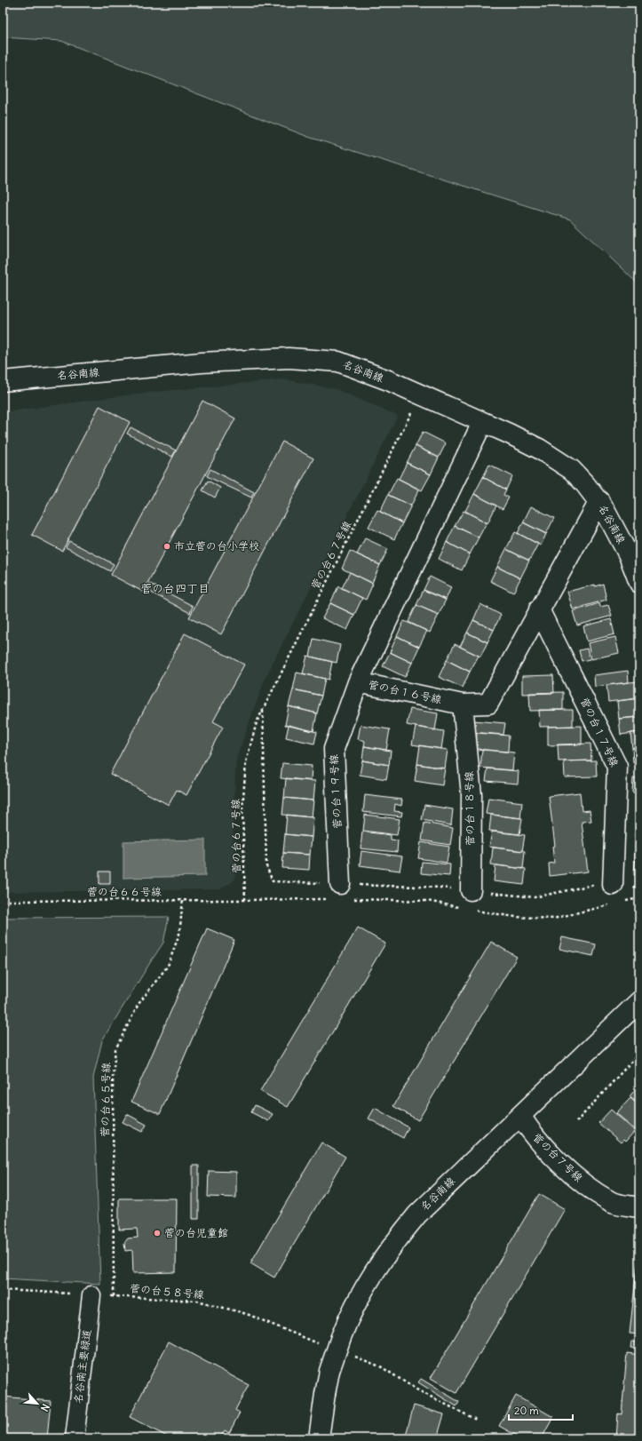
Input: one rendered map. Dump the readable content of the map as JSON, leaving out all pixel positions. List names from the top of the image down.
{
  "streets": {
    "street": [
      "名谷南線",
      "菅の台１６号線",
      "菅の台１７号線",
      "菅の台１９号線",
      "菅の台１８号線",
      "菅の台７号線",
      "名谷南主要緑道"
    ],
    "path": [
      "菅の台６７号線",
      "菅の台６６号線",
      "菅の台６５号線",
      "菅の台５８号線"
    ]
  },
  "crossings": [
    ["名谷南線", "菅の台１６号線"],
    ["名谷南線", "菅の台７号線"],
    ["名谷南線", "菅の台５８号線"],
    ["菅の台６７号線", "菅の台６６号線"],
    ["菅の台１６号線", "菅の台１７号線"],
    ["菅の台１６号線", "菅の台１９号線"],
    ["菅の台１６号線", "菅の台１８号線"],
    ["菅の台６６号線", "菅の台６５号線"],
    ["菅の台６５号線", "菅の台５８号線"],
    ["菅の台５８号線", "名谷南主要緑道"]
  ],
  "districts": ["菅の台四丁目"],
  "places": ["市立菅の台小学校", "菅の台児童館"],
  "scale_bar": "20 m",
  "north": "bottom right"
}
